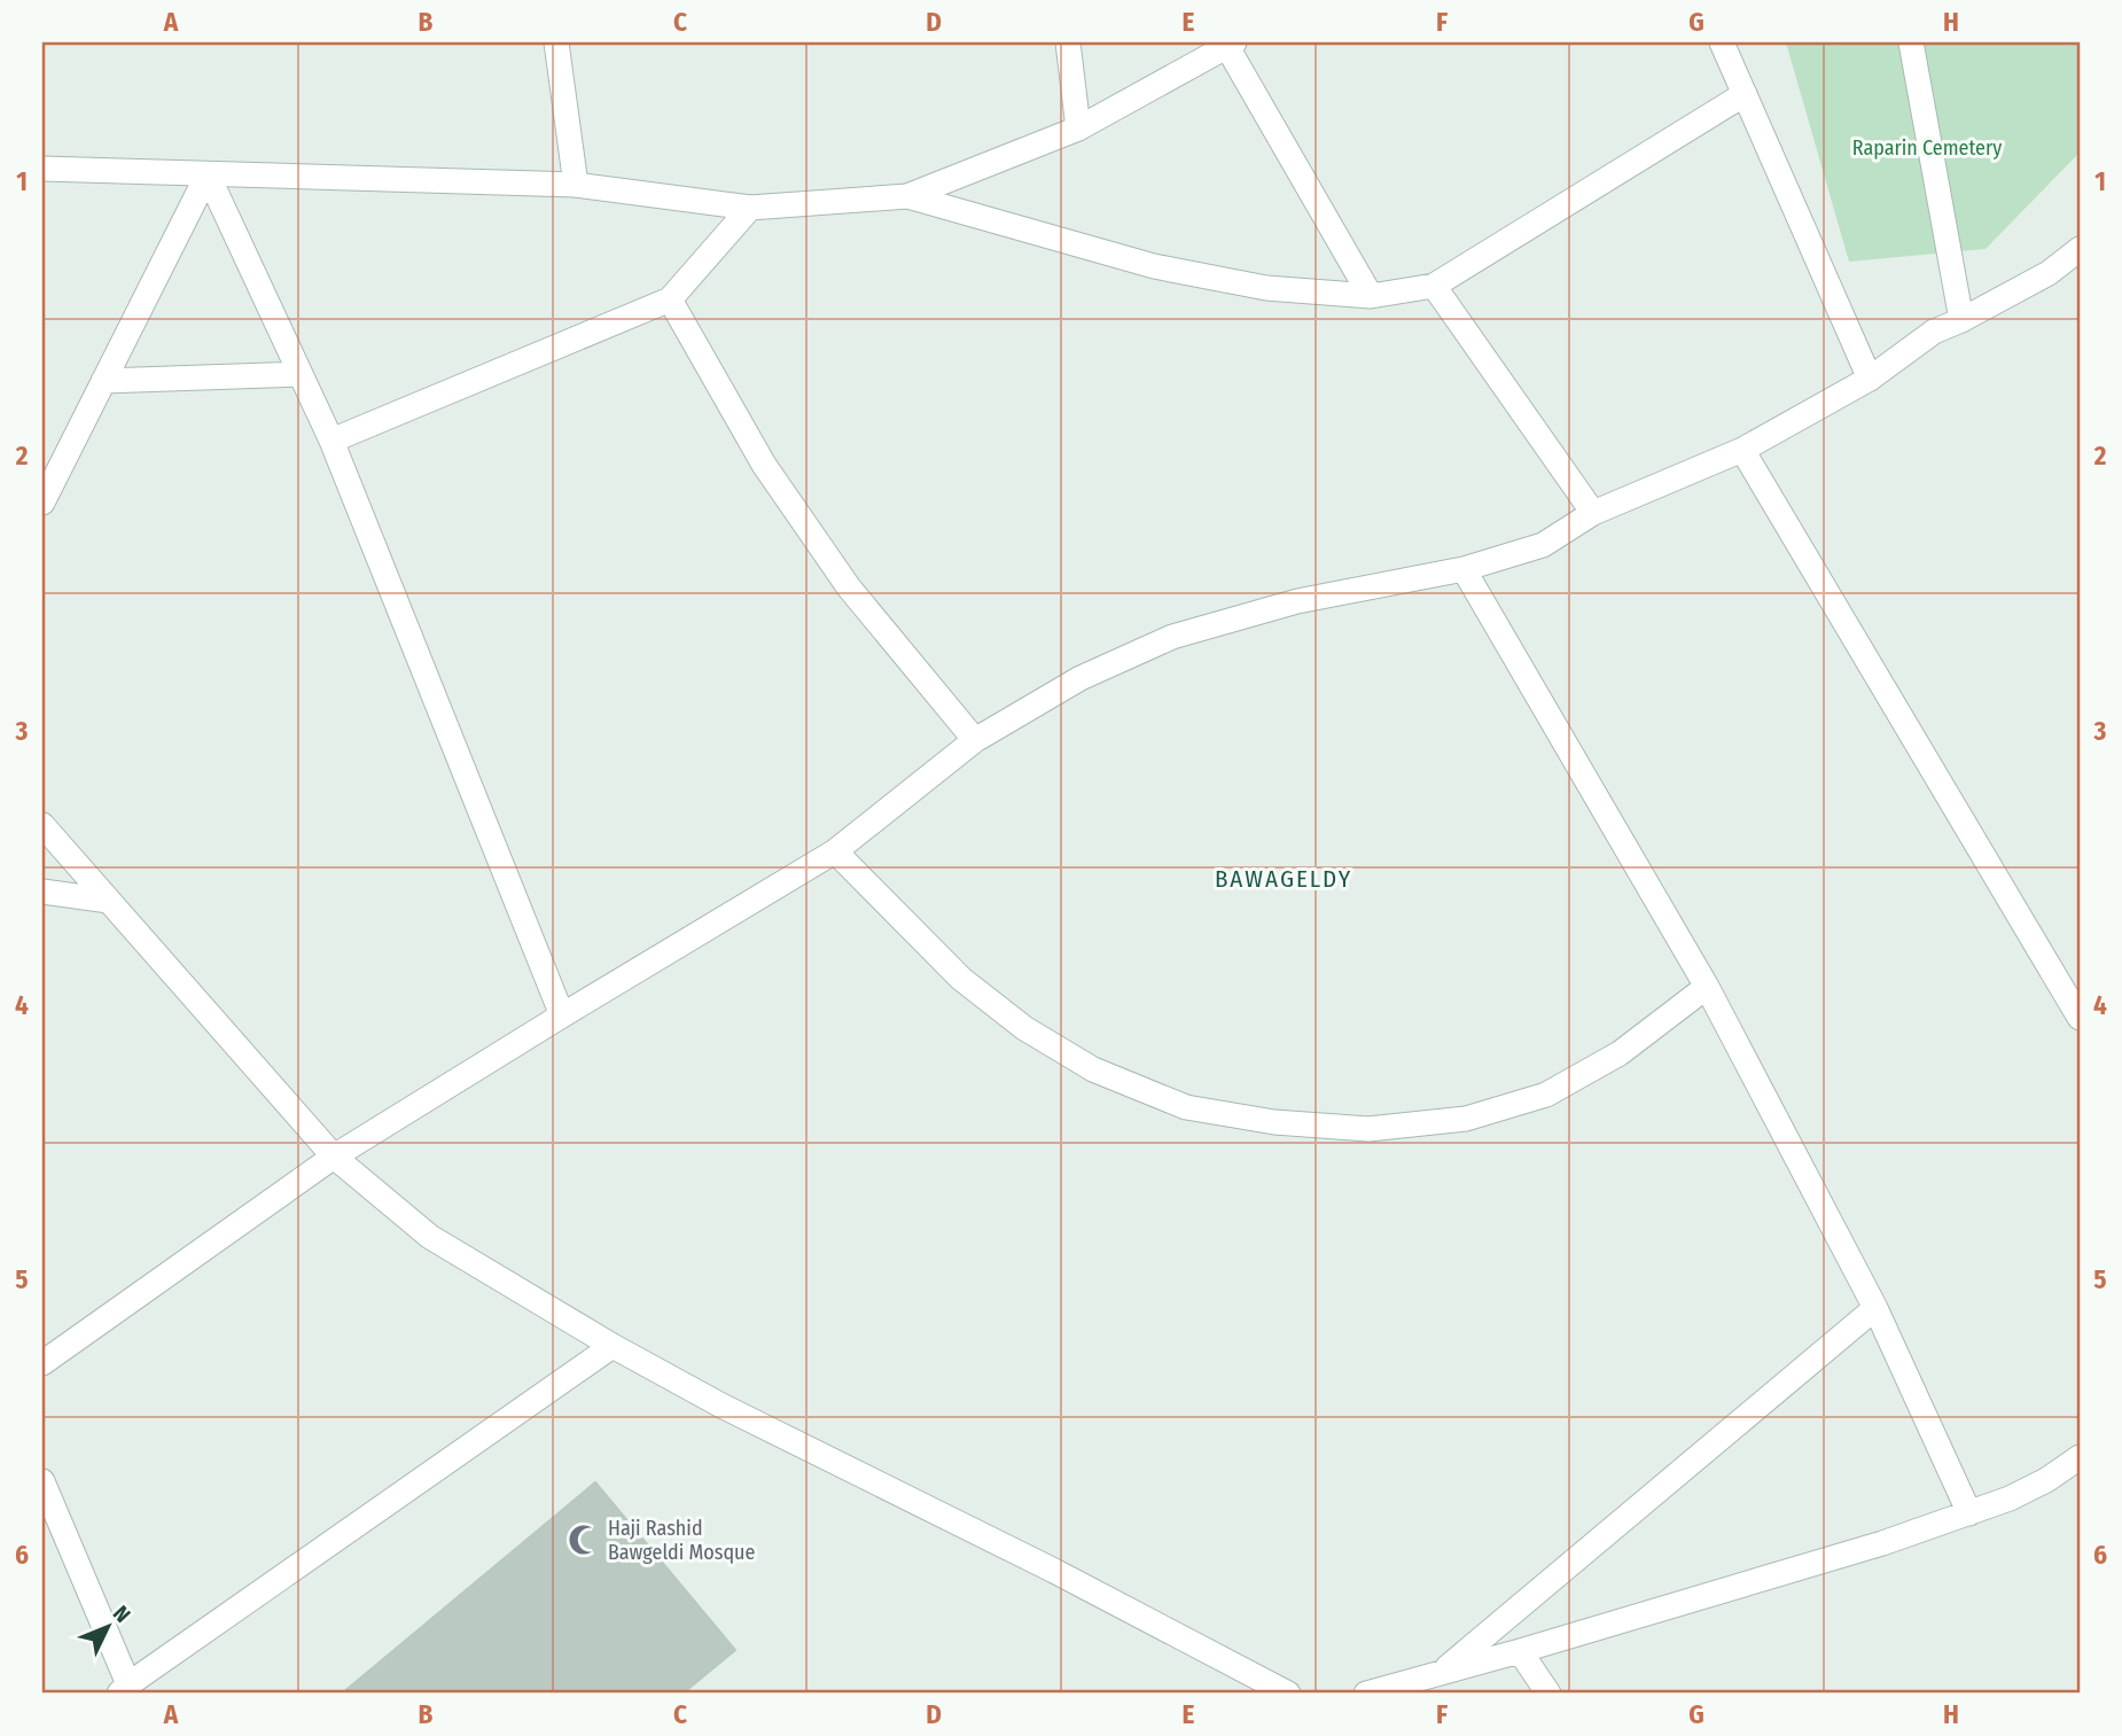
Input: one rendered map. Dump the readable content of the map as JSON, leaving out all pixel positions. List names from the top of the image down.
{
  "districts": ["BAWAGELDY"],
  "parks": ["Raparin Cemetery"],
  "places": {
    "mosque": ["Haji Rashid Bawgeldi Mosque"]
  },
  "north": "top right",
  "grid": {
    "columns": [
      "A",
      "B",
      "C",
      "D",
      "E",
      "F",
      "G",
      "H"
    ],
    "rows": [
      "1",
      "2",
      "3",
      "4",
      "5",
      "6"
    ]
  }
}
